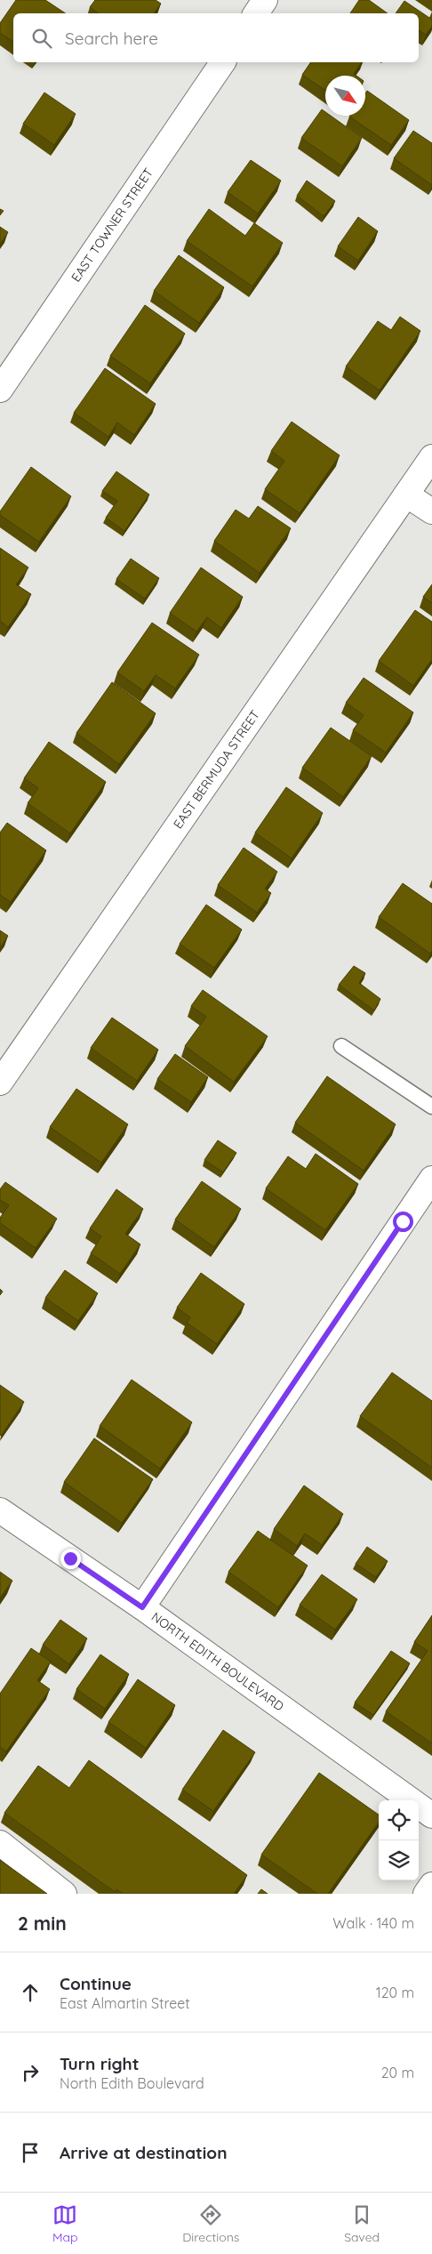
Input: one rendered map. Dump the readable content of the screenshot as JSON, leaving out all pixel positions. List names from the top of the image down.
{
  "streets": {
    "street": ["EAST TOWNER STREET", "EAST BERMUDA STREET", "NORTH EDITH BOULEVARD"]
  },
  "north": "bottom right",
  "page": {
    "search": "Search here",
    "heading": ["2 min", "Walk · 140 m"],
    "list": [
      ["Continue", "East Almartin Street", "120 m"],
      ["Turn right", "North Edith Boulevard", "20 m"],
      "Arrive at destination"
    ],
    "nav": ["Map", "Directions", "Saved"]
  }
}
